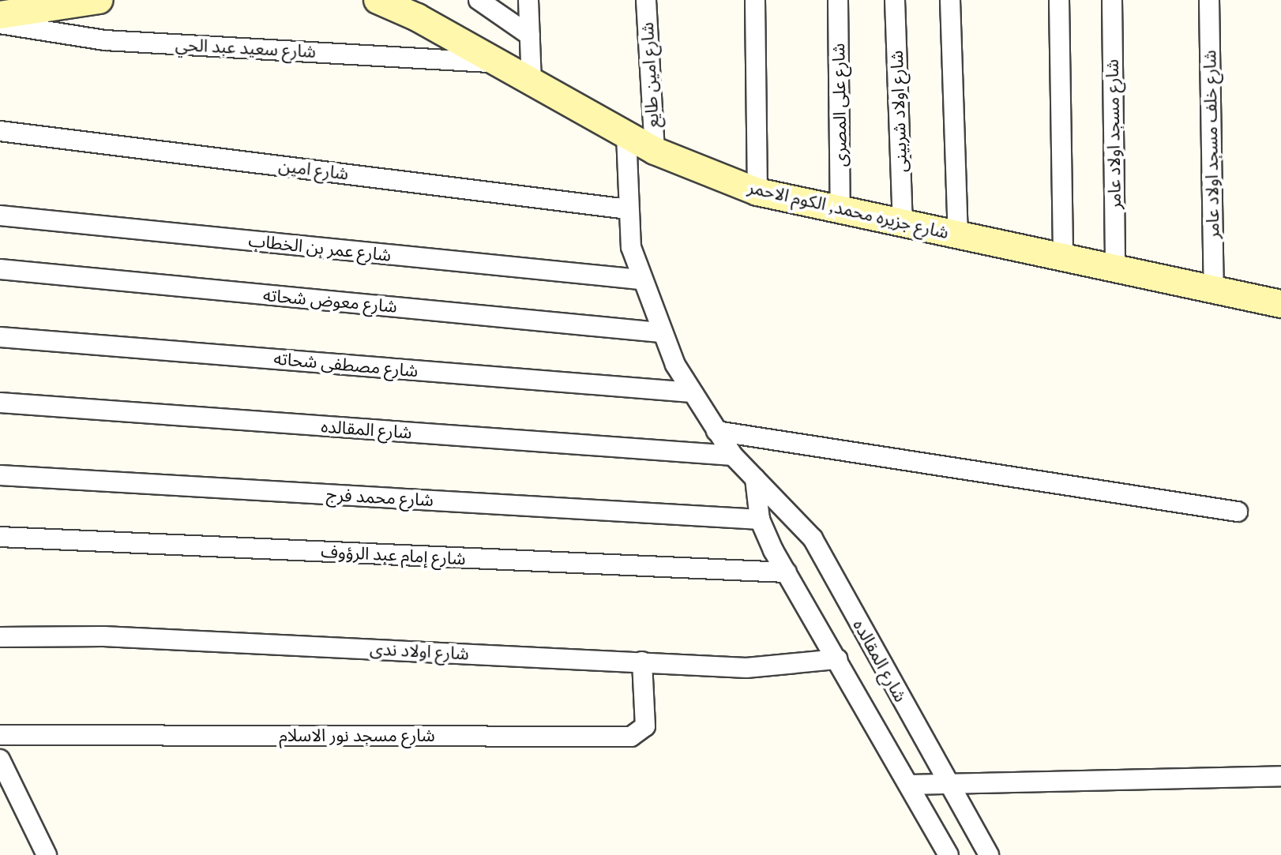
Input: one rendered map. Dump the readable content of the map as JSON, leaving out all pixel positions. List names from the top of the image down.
{
  "streets": {
    "street": [
      "شارع سعيد عبد الحي",
      "شارع امين طايع",
      "شارع على المصرى",
      "شارع اولاد شربينى",
      "شارع مسجد اولاد عامر",
      "شارع خلف مسجد اولاد عامر",
      "شارع امين",
      "شارع جزيره محمد, الكوم الاحمر",
      "شارع عمر بن الخطاب",
      "شارع معوض شحاته",
      "شارع مصطفى شحاته",
      "شارع المقالده",
      "شارع محمد فرج",
      "شارع إمام عبد الرؤوف",
      "شارع اولاد ندى",
      "شارع مسجد نور الاسلام"
    ]
  },
  "crossings": [
    ["شارع سعيد عبد الحي", "شارع جزيره محمد, الكوم الاحمر"],
    ["شارع امين طايع", "شارع جزيره محمد, الكوم الاحمر"],
    ["شارع على المصرى", "شارع جزيره محمد, الكوم الاحمر"],
    ["شارع اولاد شربينى", "شارع جزيره محمد, الكوم الاحمر"],
    ["شارع مسجد اولاد عامر", "شارع جزيره محمد, الكوم الاحمر"],
    ["شارع خلف مسجد اولاد عامر", "شارع جزيره محمد, الكوم الاحمر"],
    ["شارع امين", "شارع المقالده"],
    ["شارع جزيره محمد, الكوم الاحمر", "شارع المقالده"],
    ["شارع عمر بن الخطاب", "شارع المقالده"],
    ["شارع معوض شحاته", "شارع المقالده"],
    ["شارع مصطفى شحاته", "شارع المقالده"],
    ["شارع المقالده", "شارع محمد فرج"],
    ["شارع المقالده", "شارع إمام عبد الرؤوف"],
    ["شارع المقالده", "شارع اولاد ندى"],
    ["شارع اولاد ندى", "شارع مسجد نور الاسلام"]
  ]
}
